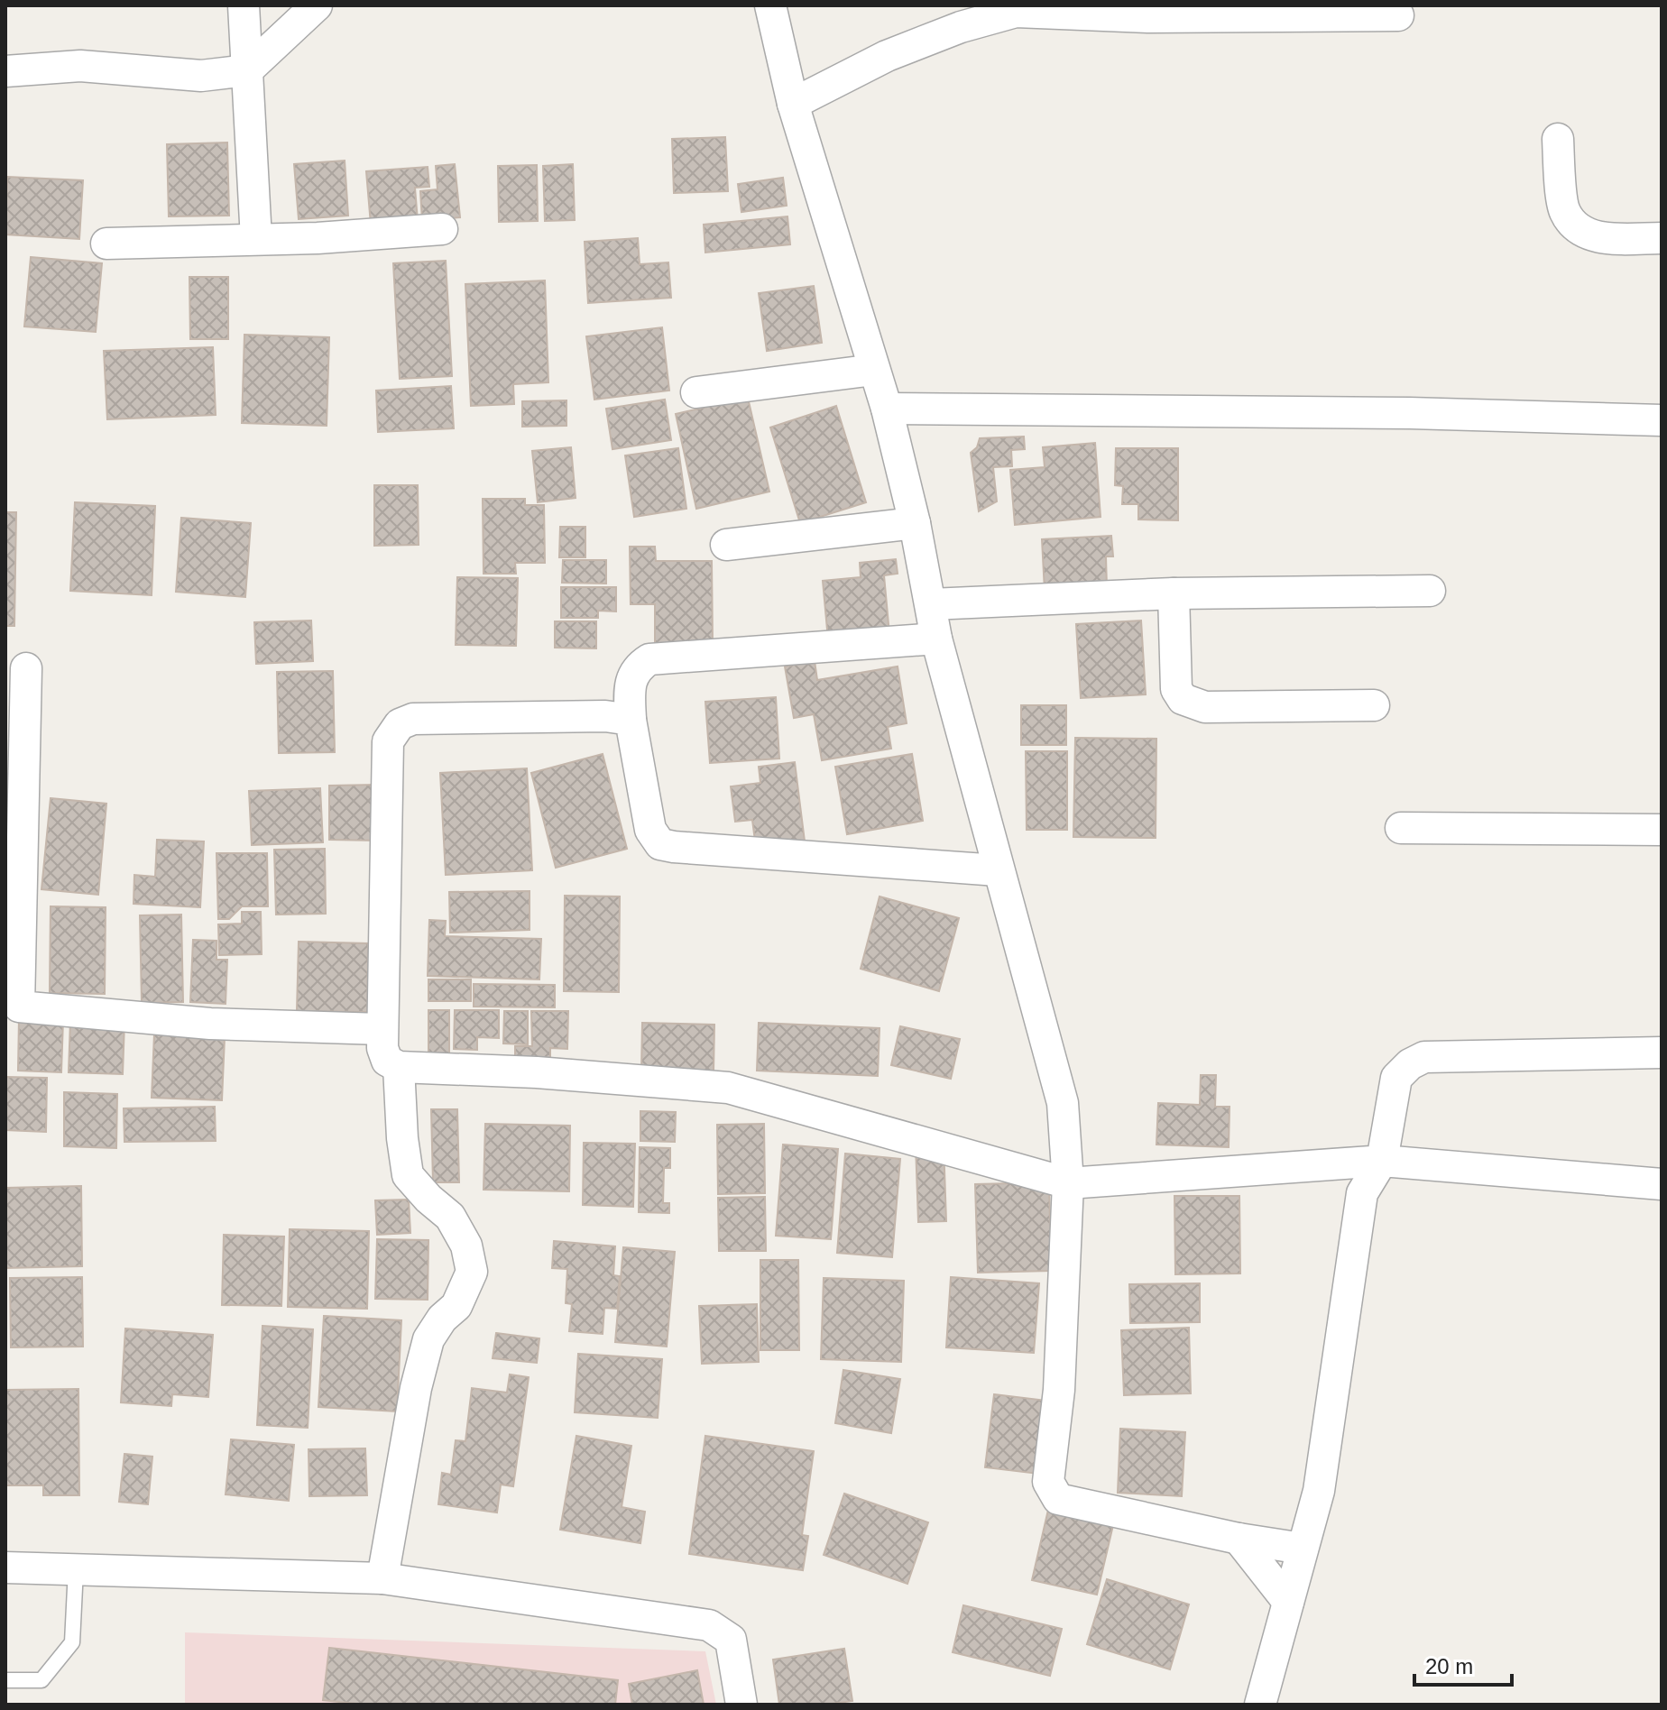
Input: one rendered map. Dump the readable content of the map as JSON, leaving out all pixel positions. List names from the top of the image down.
{
  "scale_bar": "20 m"
}
